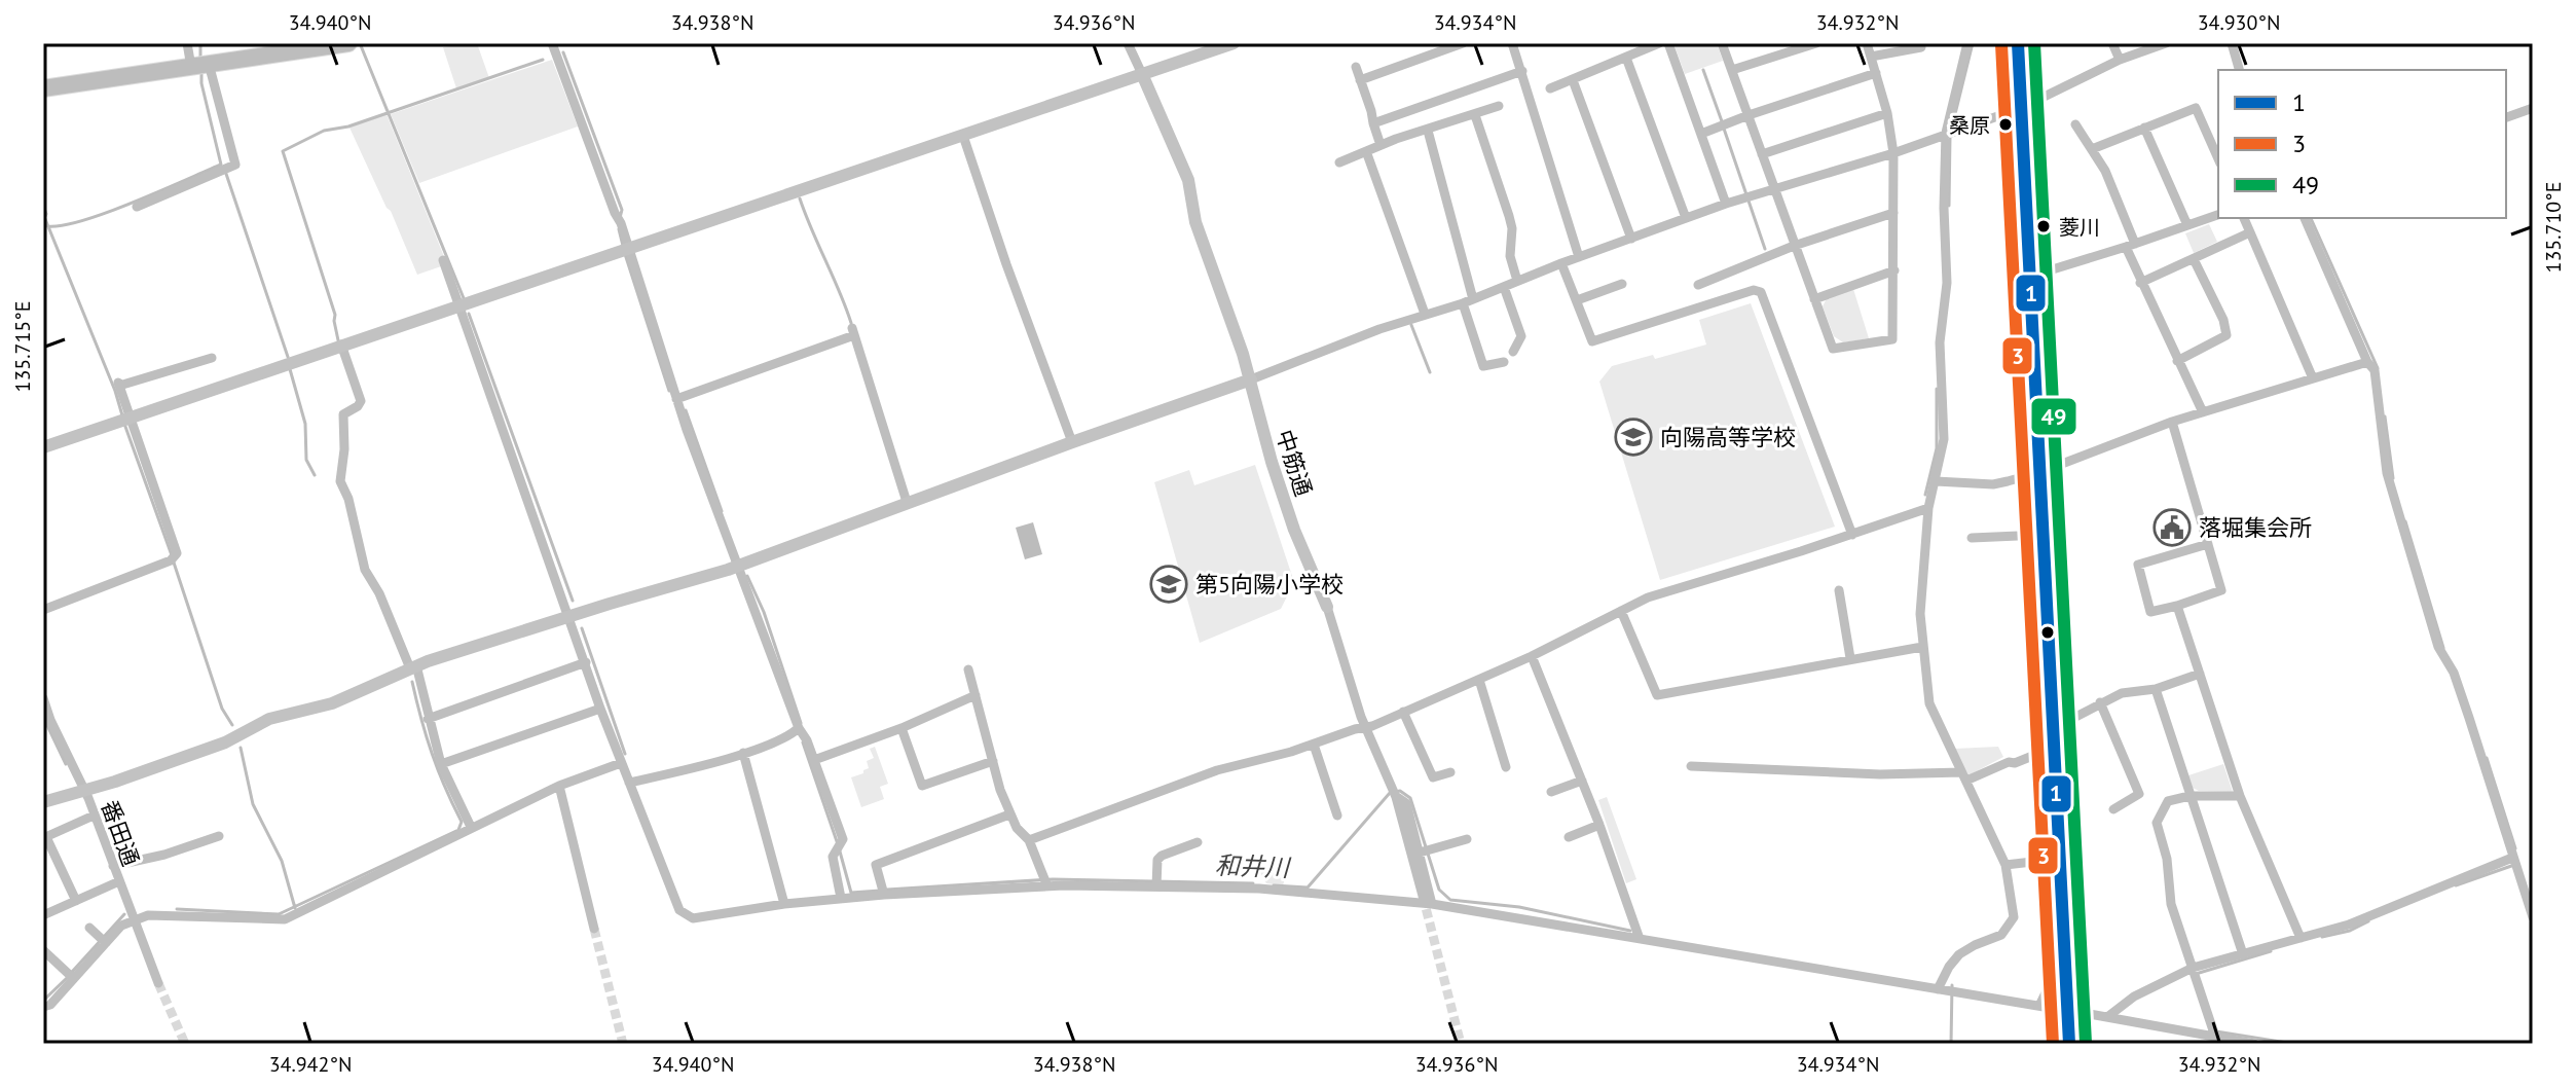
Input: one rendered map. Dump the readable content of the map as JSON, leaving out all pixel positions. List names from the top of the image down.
{
  "streets": {
    "street": ["中筋通", "番田通"]
  },
  "water": ["和井川"],
  "places": {
    "other": ["桑原", "菱川"],
    "school or university": ["向陽高等学校", "第5向陽小学校"],
    "public building": ["落堀集会所"]
  },
  "lines": ["transit line 1", "transit line 49", "transit line 3"],
  "legend": ["1", "3", "49"],
  "coordinates": [
    "34.940°N",
    "34.938°N",
    "34.936°N",
    "34.934°N",
    "34.932°N",
    "34.930°N",
    "135.710°E",
    "135.715°E",
    "34.942°N"
  ]
}
